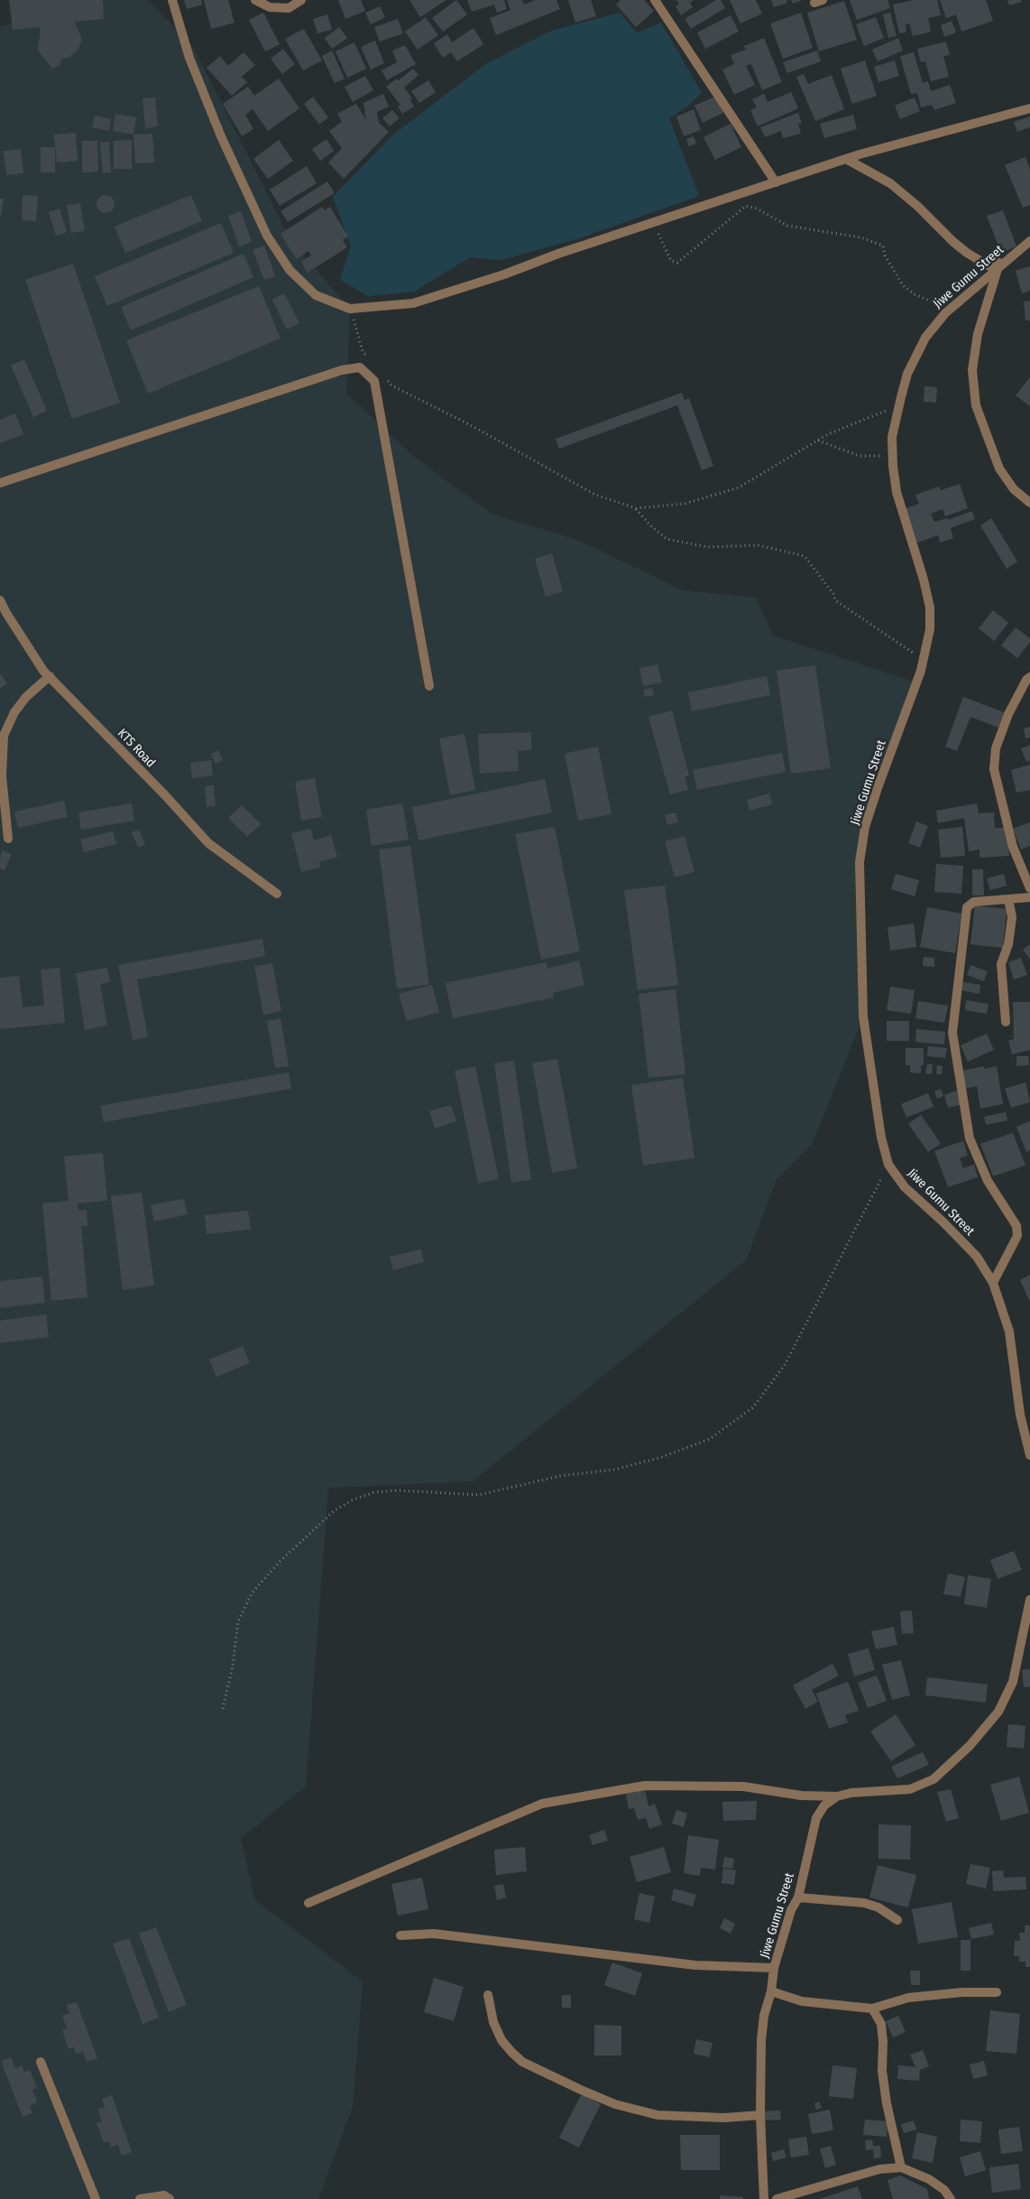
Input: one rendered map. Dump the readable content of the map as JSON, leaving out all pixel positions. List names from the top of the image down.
{
  "streets": {
    "street": ["Jiwe Gumu Street", "KTS Road"]
  }
}
